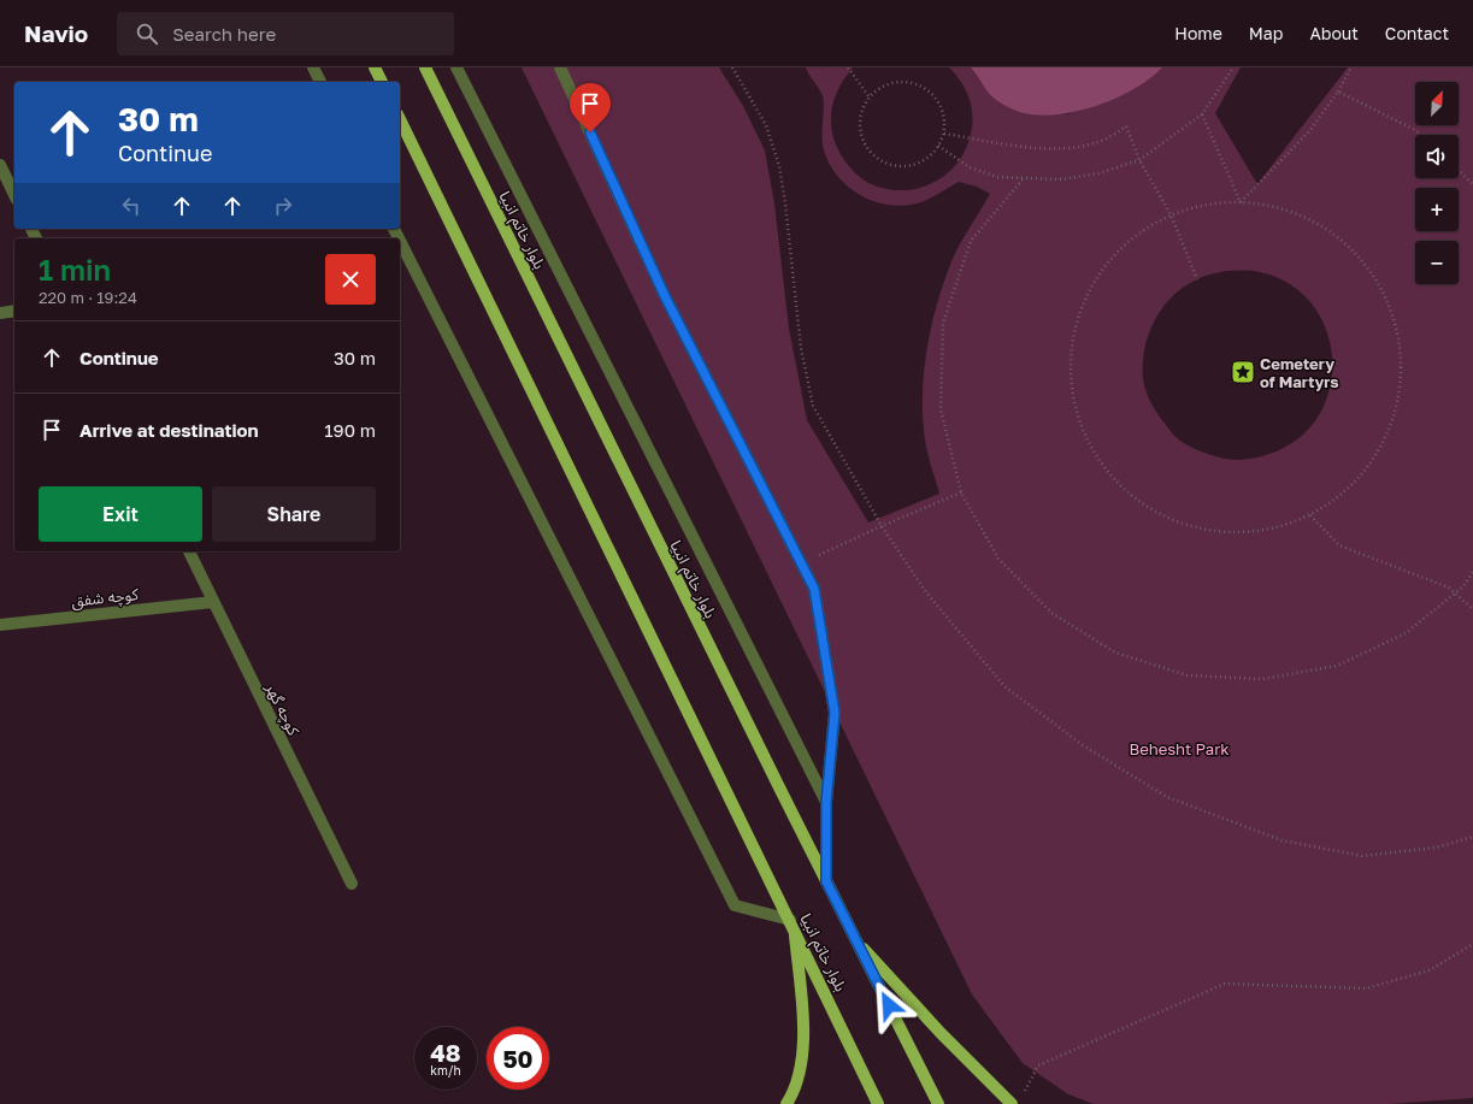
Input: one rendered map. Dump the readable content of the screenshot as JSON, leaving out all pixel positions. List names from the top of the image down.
{
  "streets": {
    "main road": ["بلوار خاتم انبیا"],
    "street": ["کوچه شفق", "کوچه گهر"]
  },
  "crossings": [
    ["کوچه شفق", "کوچه گهر"]
  ],
  "parks": ["Behesht Park"],
  "places": {
    "place": ["Cemetery of Martyrs"]
  },
  "north": "top right",
  "page": {
    "header": "Navio",
    "search": "Search here",
    "nav": [
      "Home",
      "Map",
      "About",
      "Contact"
    ],
    "map_buttons": ["+", "−"],
    "turn": ["30 m", "Continue"],
    "heading": ["1 min", "220 m · 19:24"],
    "list": [
      {
        "name": "Continue",
        "value": "30 m"
      },
      {
        "name": "Arrive at destination",
        "value": "190 m"
      }
    ],
    "buttons": ["Exit", "Share"],
    "speed": "48 km/h",
    "limit": "50"
  }
}
